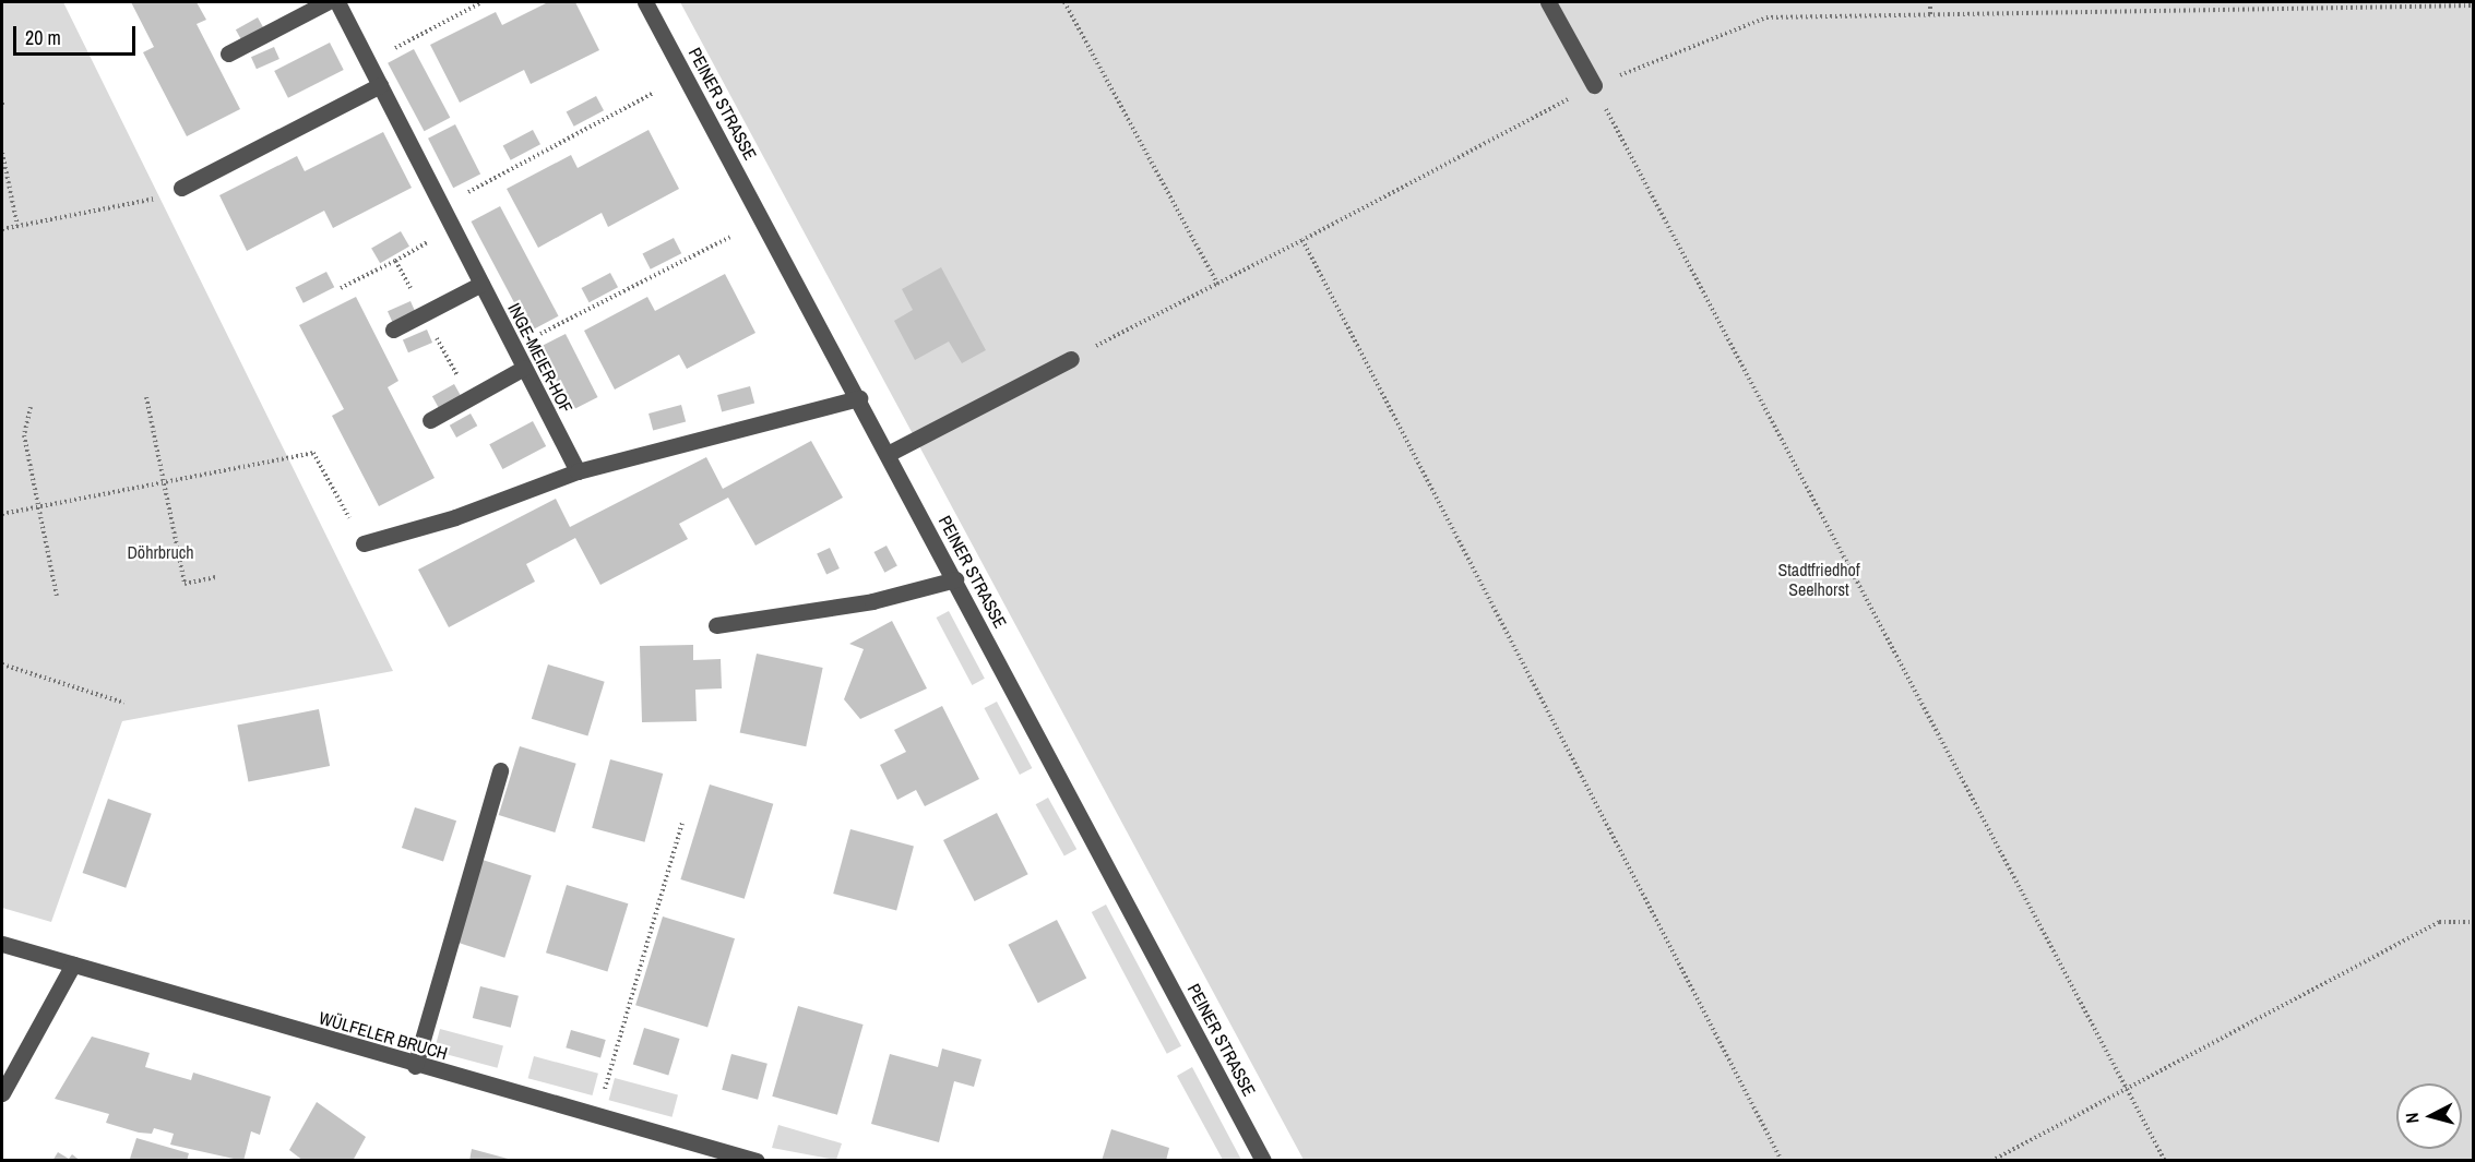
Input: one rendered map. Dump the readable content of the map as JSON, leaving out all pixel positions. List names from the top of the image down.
{
  "streets": {
    "street": ["PEINER STRASSE", "INGE-MEIER-HOF", "WÜLFELER BRUCH"]
  },
  "parks": ["Döhrbruch", "Stadtfriedhof Seelhorst"],
  "scale_bar": "20 m",
  "north": "left"
}
